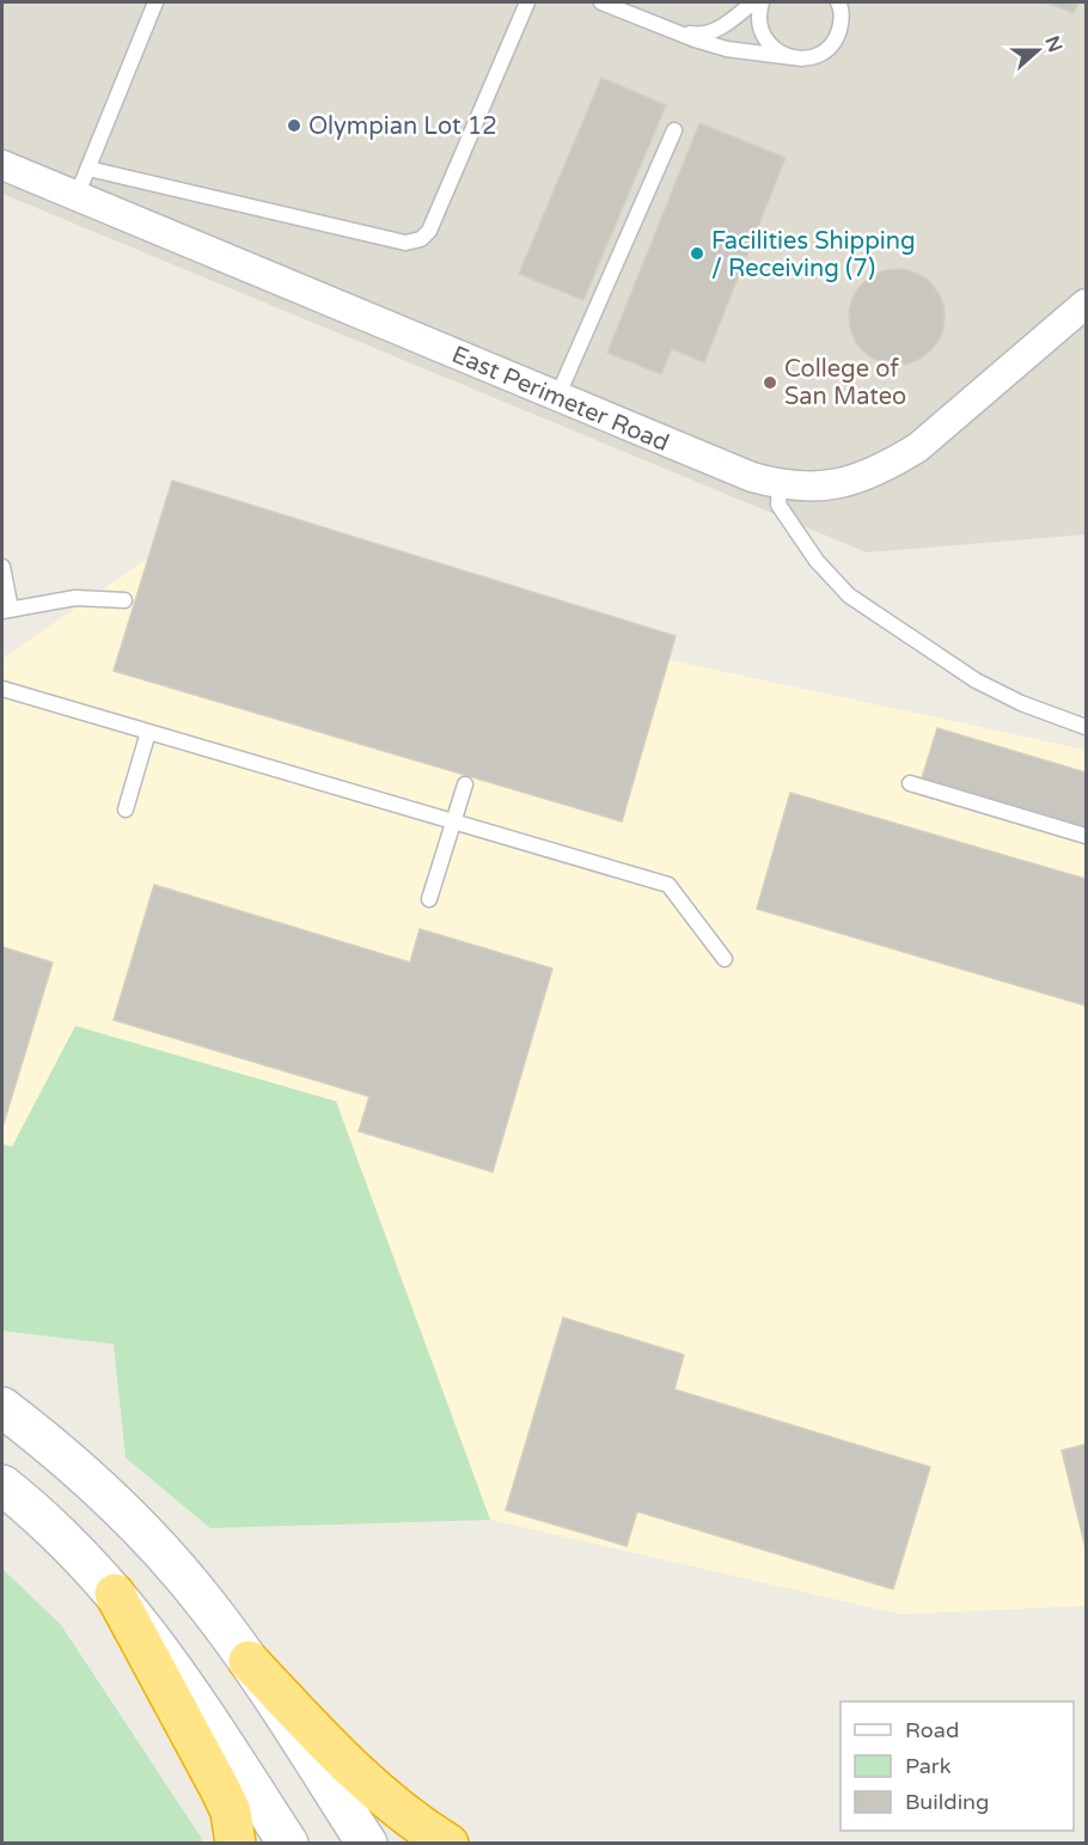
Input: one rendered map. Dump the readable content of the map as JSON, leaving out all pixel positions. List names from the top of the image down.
{
  "streets": {
    "street": ["East Perimeter Road"]
  },
  "places": ["Olympian Lot 12", "Facilities Shipping / Receiving (7)", "College of San Mateo"],
  "legend": ["Road", "Park", "Building"],
  "north": "right"
}
